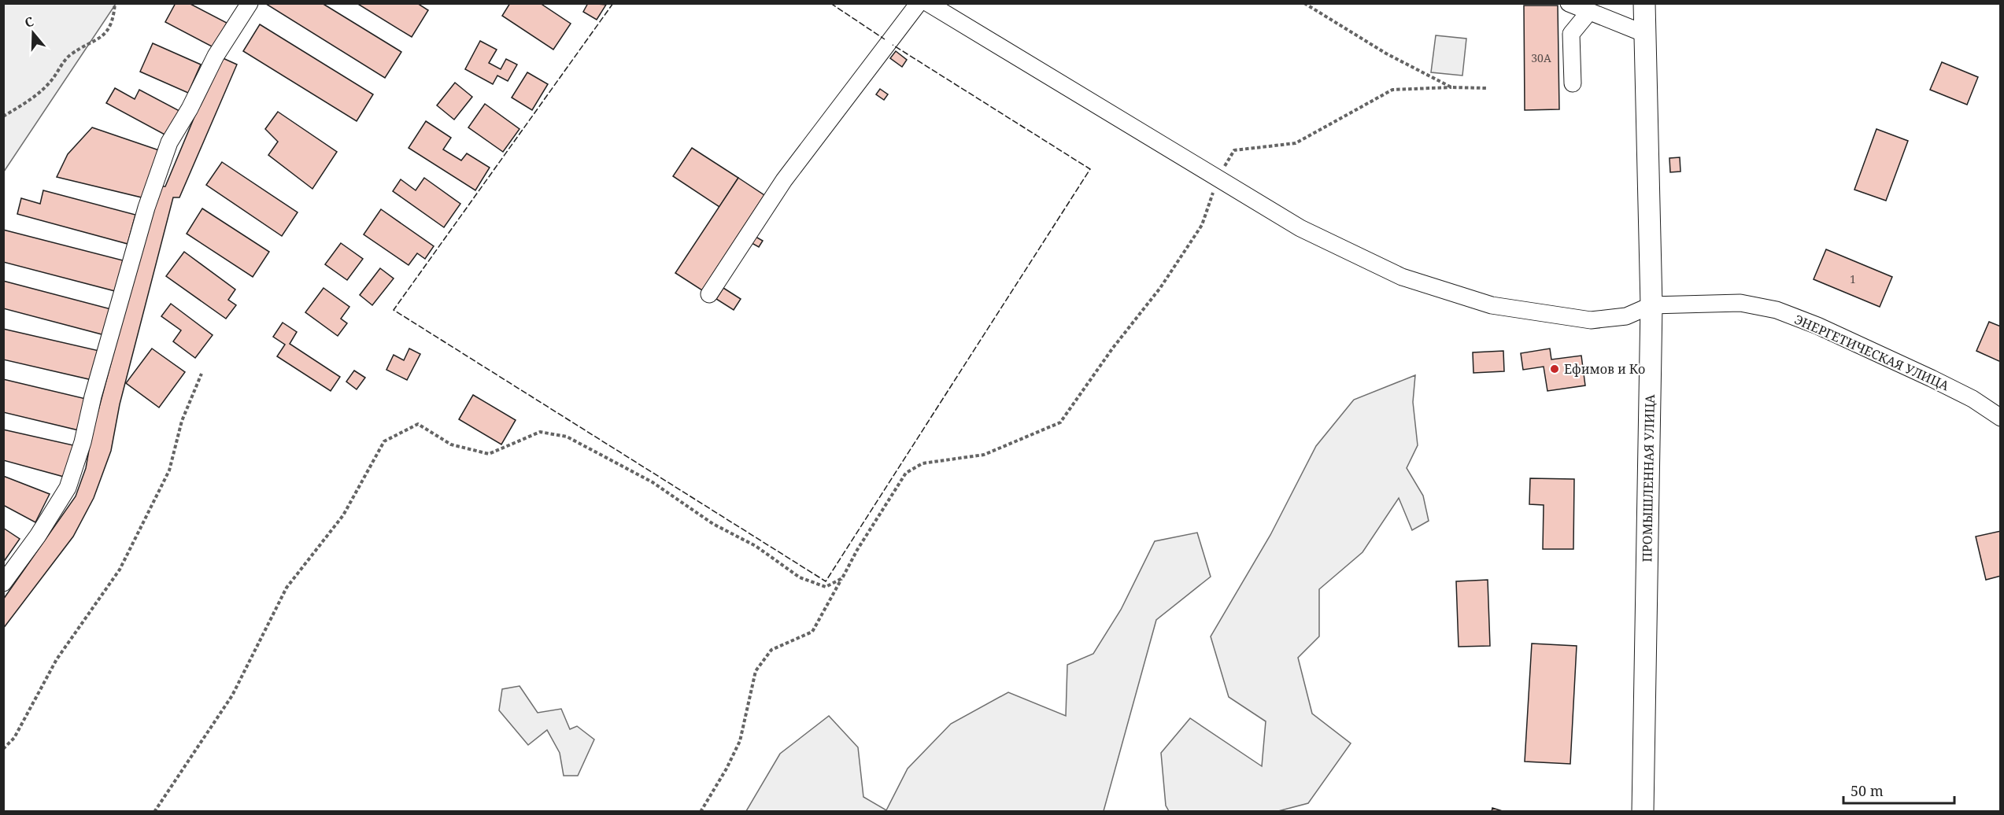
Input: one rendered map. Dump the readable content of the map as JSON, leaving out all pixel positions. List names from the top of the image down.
{
  "streets": {
    "main road": ["ПРОМЫШЛЕННАЯ УЛИЦА"],
    "street": ["ЭНЕРГЕТИЧЕСКАЯ УЛИЦА"]
  },
  "crossings": [
    ["ЭНЕРГЕТИЧЕСКАЯ УЛИЦА", "ПРОМЫШЛЕННАЯ УЛИЦА"]
  ],
  "places": ["Ефимов и Ко"],
  "house_numbers": ["30А", "1"],
  "scale_bar": "50 m",
  "north": "top"
}
